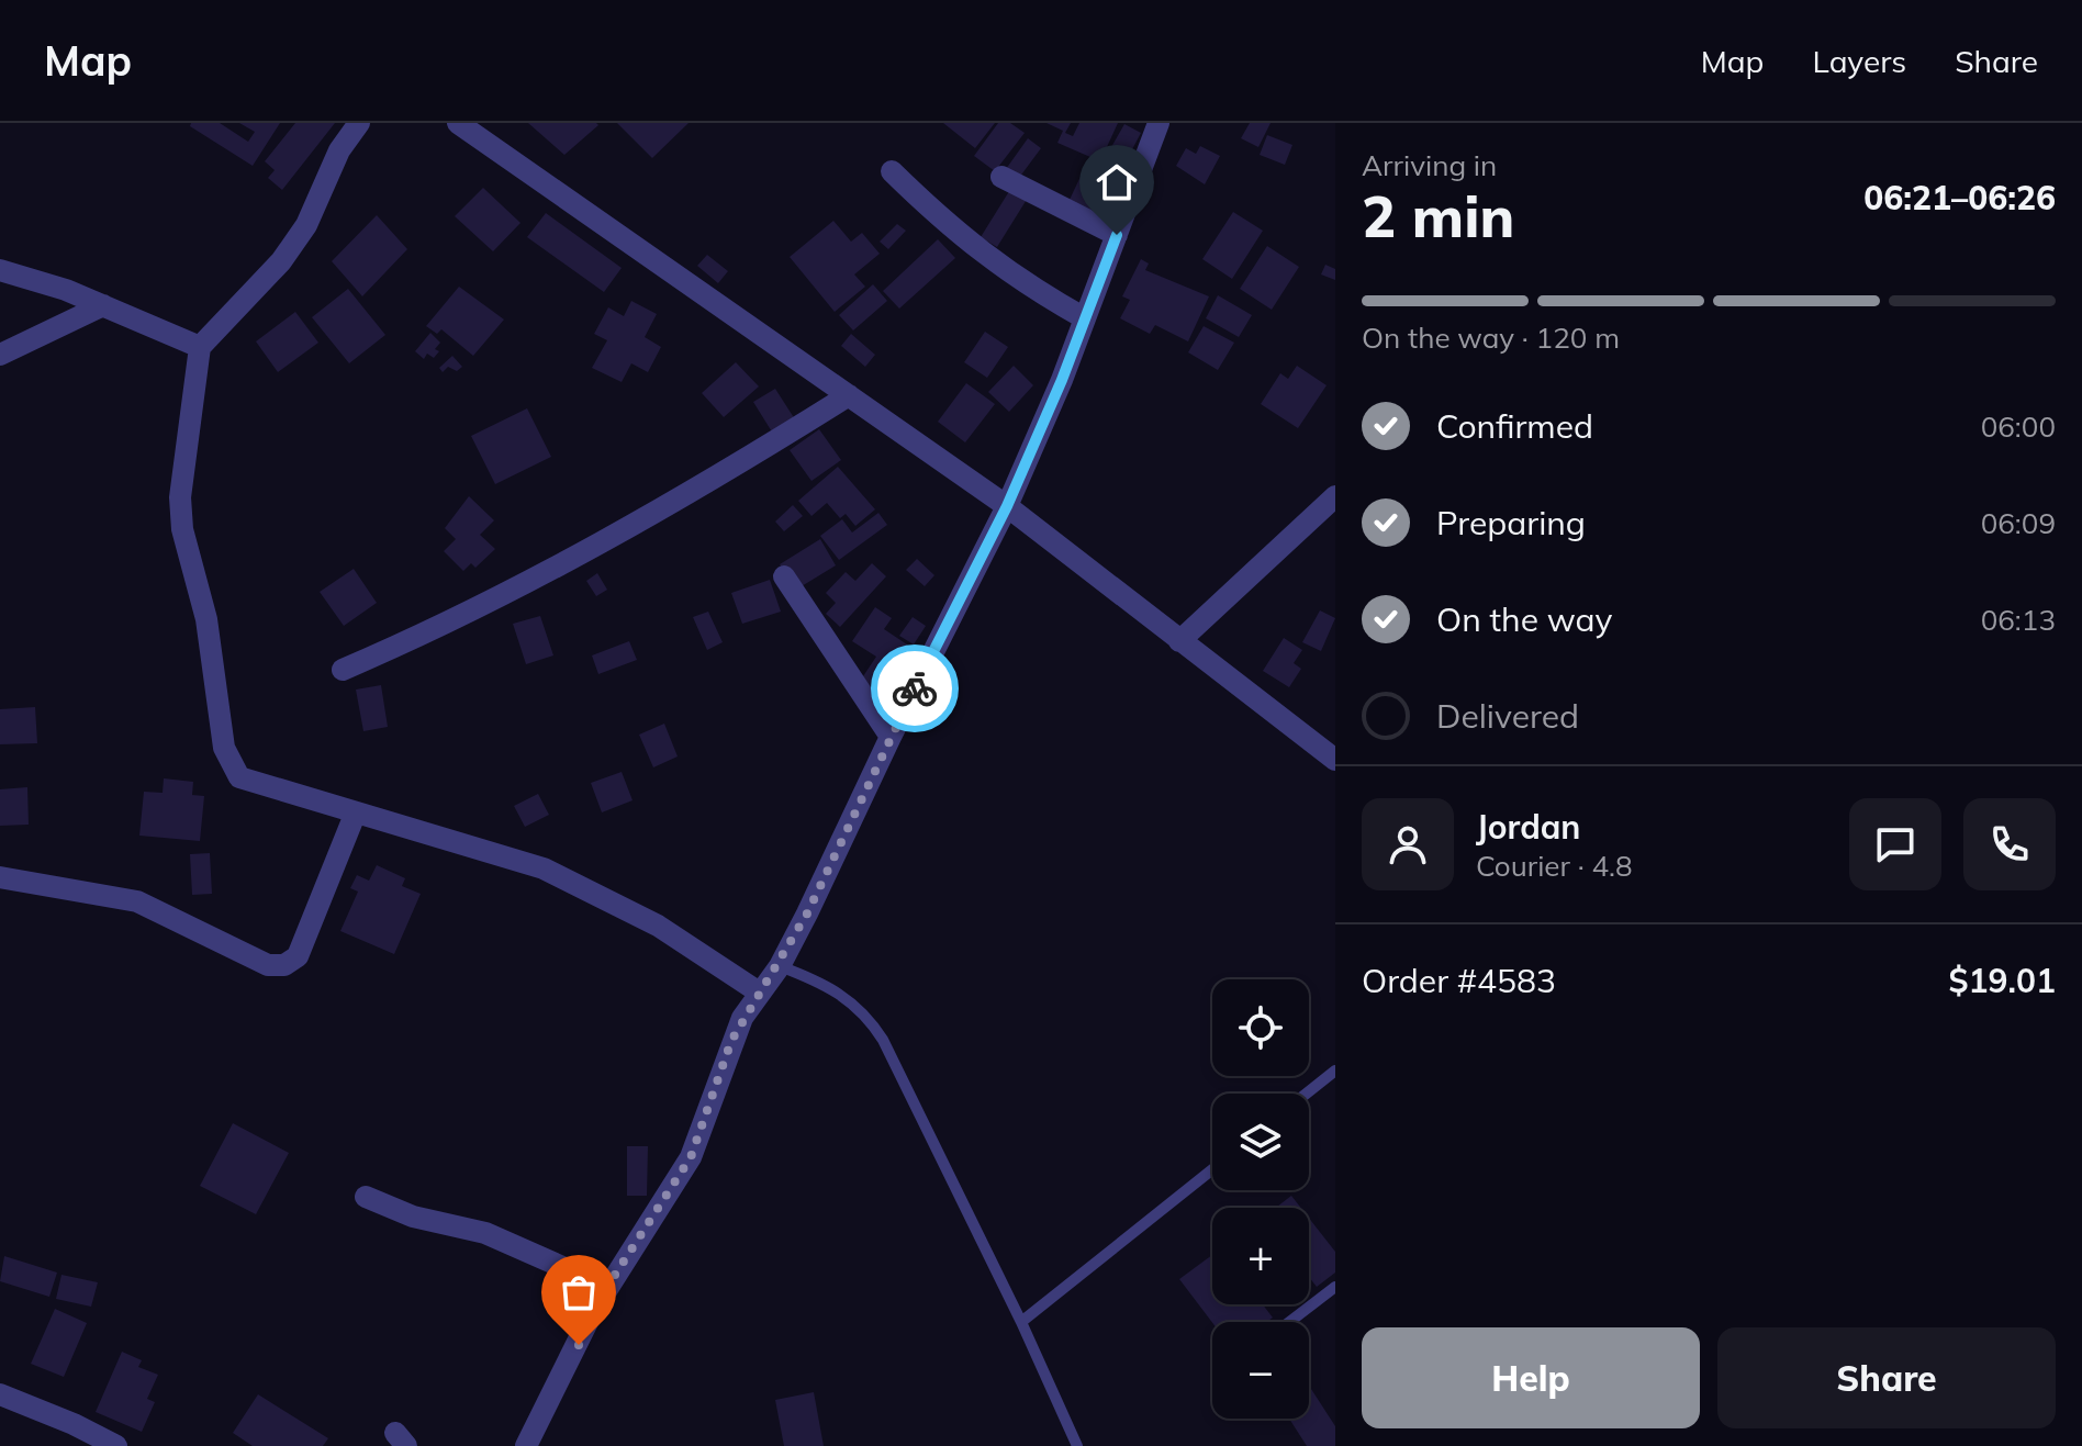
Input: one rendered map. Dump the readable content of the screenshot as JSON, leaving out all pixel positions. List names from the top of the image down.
{
  "page": {
    "header": "Map",
    "nav": ["Map", "Layers", "Share"],
    "heading": ["2 min", "Arriving in", "06:21–06:26"],
    "panel": [
      "Jordan",
      "Courier · 4.8",
      "Order #4583",
      "$19.01"
    ],
    "bar": "On the way · 120 m",
    "list": [
      ["Confirmed", "06:00"],
      ["Preparing", "06:09"],
      ["On the way", "06:13"],
      "Delivered"
    ],
    "map_buttons": ["+", "−"],
    "buttons": ["Help", "Share"]
  }
}
